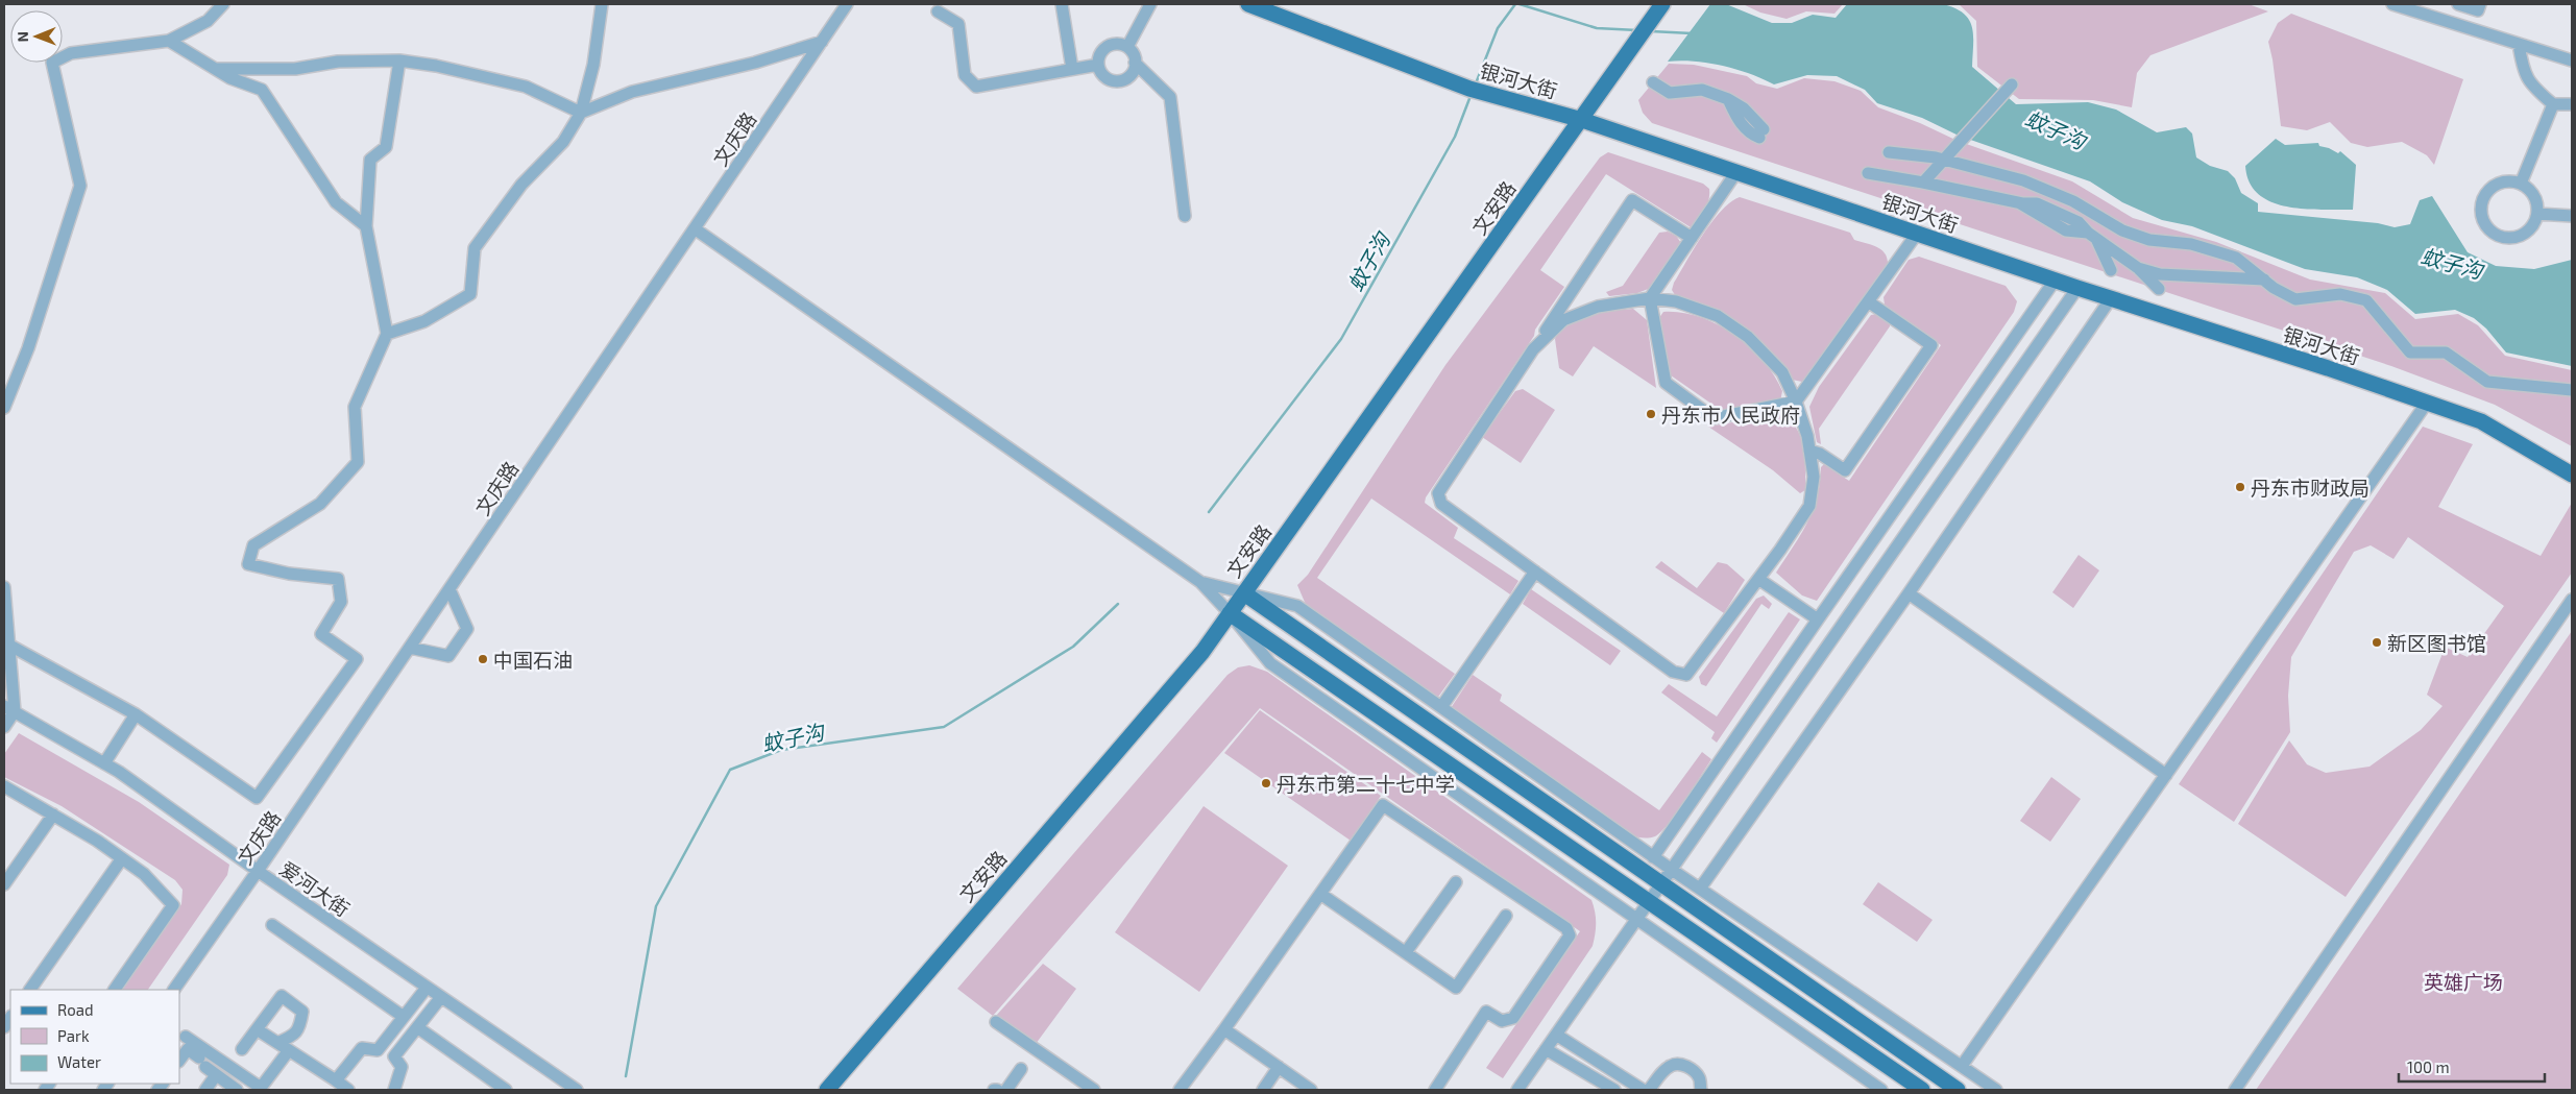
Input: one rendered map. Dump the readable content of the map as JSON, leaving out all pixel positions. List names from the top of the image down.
{
  "streets": {
    "main road": ["银河大街", "文安路"],
    "street": ["文庆路", "爱河大街"]
  },
  "crossings": [
    ["银河大街", "文安路"],
    ["文庆路", "爱河大街"]
  ],
  "water": ["蚊子沟"],
  "parks": ["英雄广场"],
  "places": [
    "丹东市人民政府",
    "丹东市财政局",
    "新区图书馆",
    "中国石油",
    "丹东市第二十七中学"
  ],
  "legend": ["Road", "Park", "Water"],
  "scale_bar": "100 m",
  "north": "left"
}
